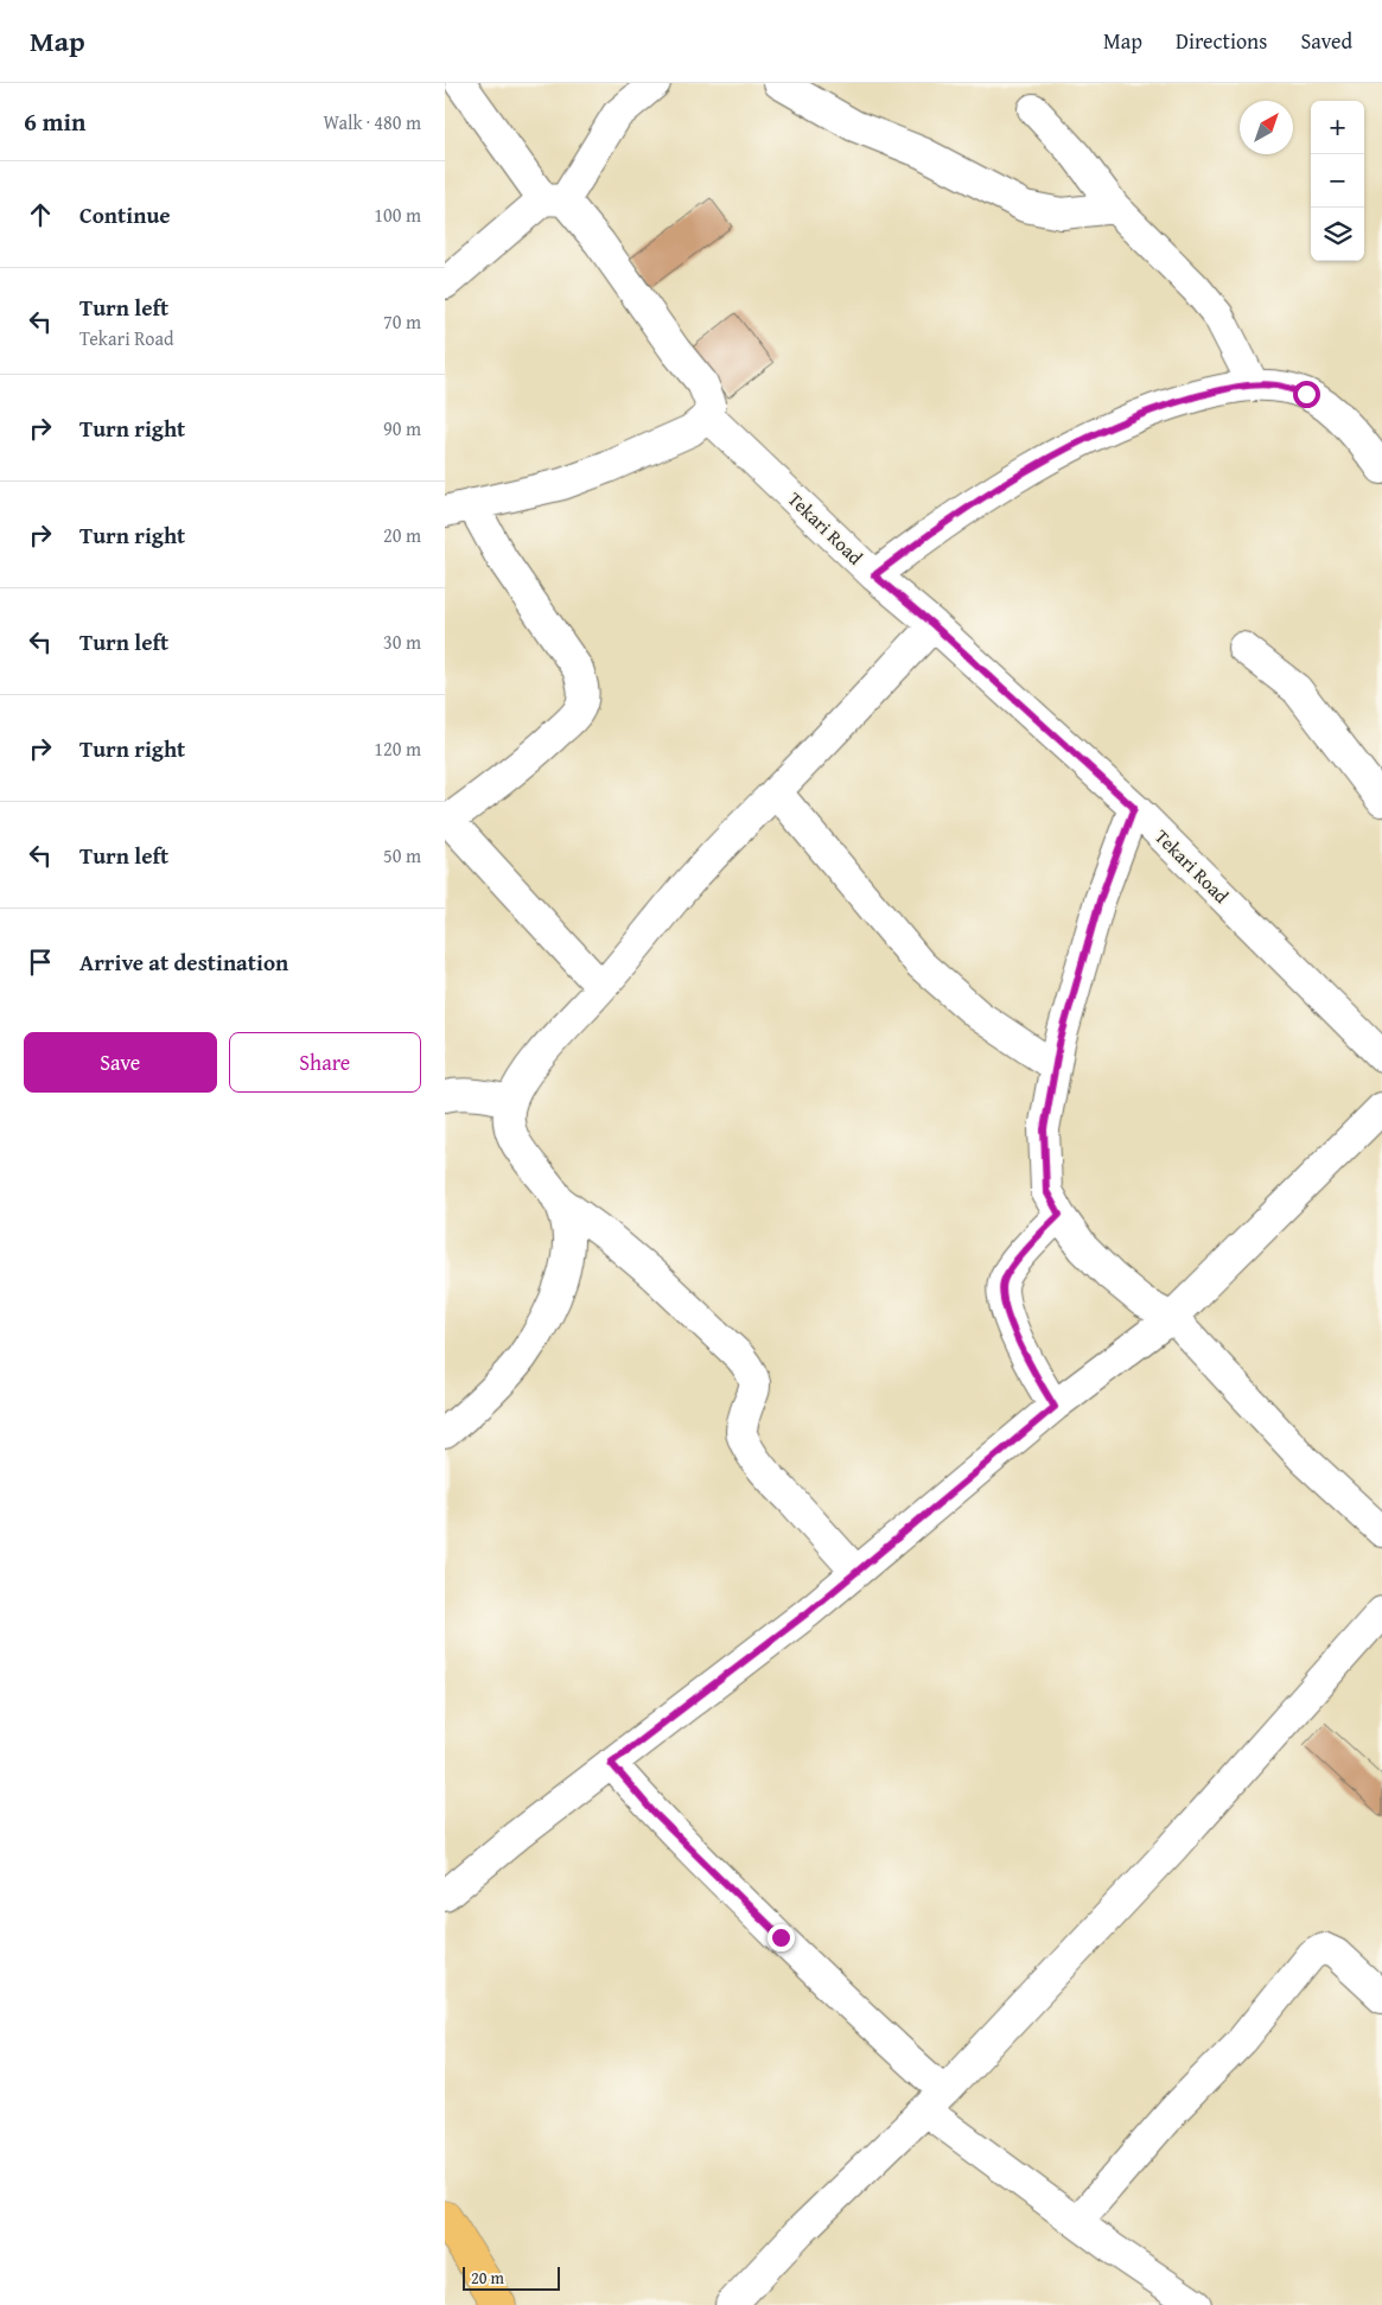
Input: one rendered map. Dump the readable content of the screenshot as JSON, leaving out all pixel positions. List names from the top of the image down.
{
  "streets": {
    "street": ["Tekari Road"]
  },
  "scale_bar": "20 m",
  "north": "top right",
  "page": {
    "header": "Map",
    "nav": ["Map", "Directions", "Saved"],
    "heading": ["6 min", "Walk · 480 m"],
    "map_buttons": ["+", "−"],
    "list": [
      ["Continue", "100 m"],
      ["Turn left", "Tekari Road", "70 m"],
      ["Turn right", "90 m"],
      ["Turn right", "20 m"],
      ["Turn left", "30 m"],
      ["Turn right", "120 m"],
      ["Turn left", "50 m"],
      "Arrive at destination"
    ],
    "buttons": ["Save", "Share"],
    "scale": "20 m"
  }
}
